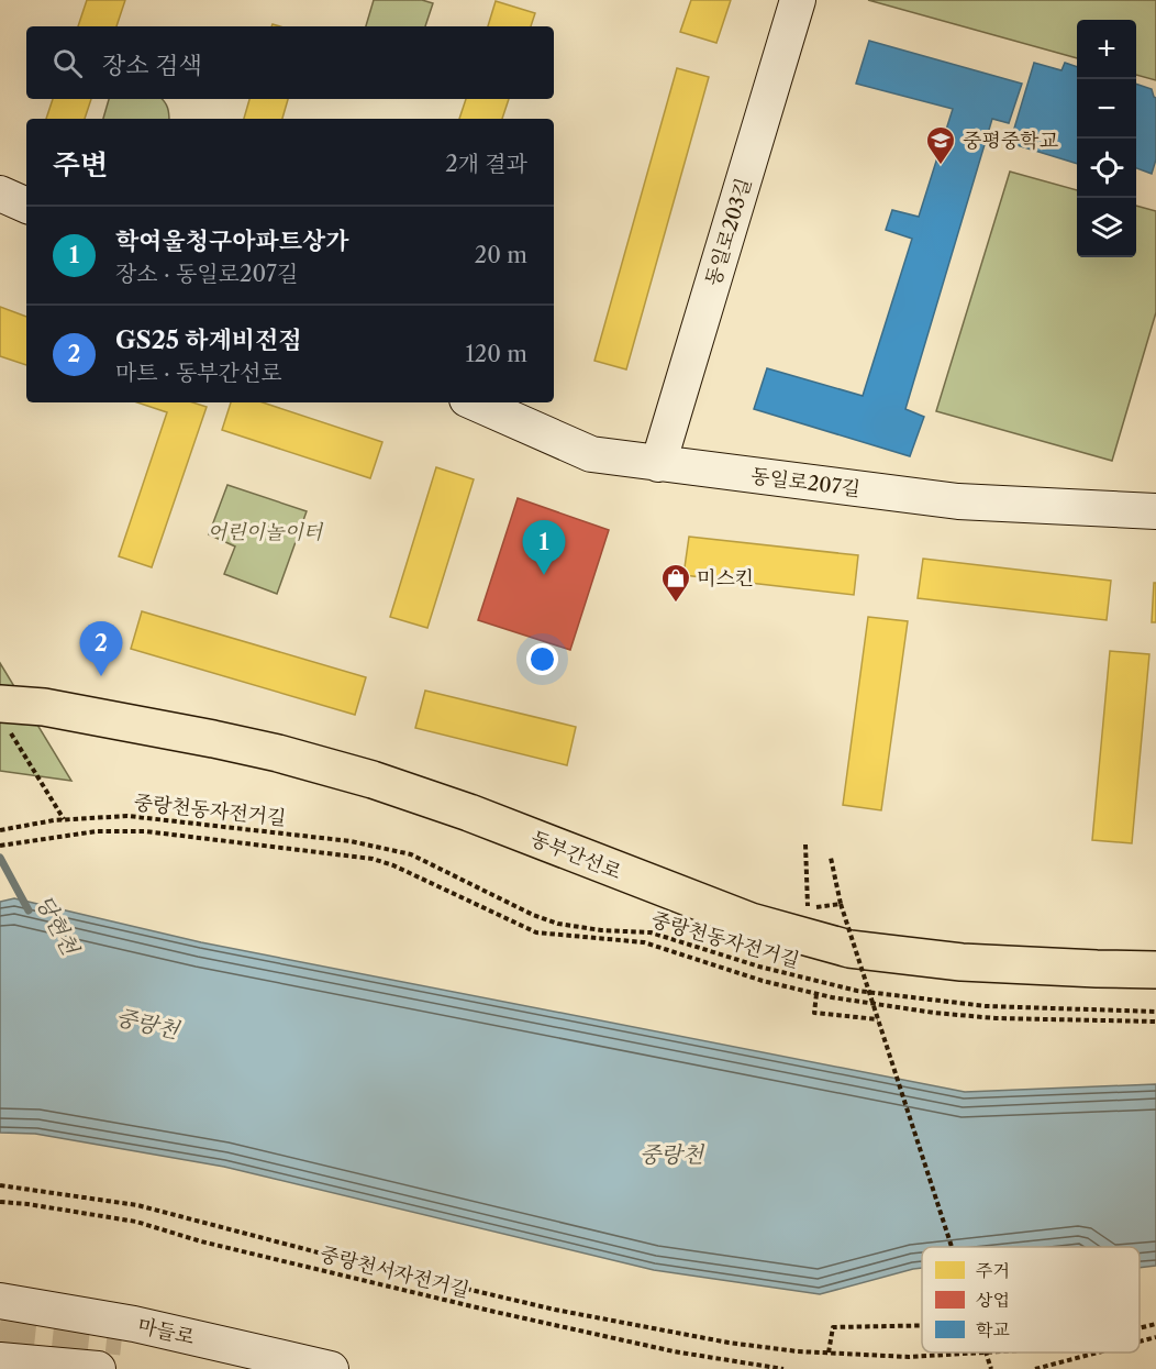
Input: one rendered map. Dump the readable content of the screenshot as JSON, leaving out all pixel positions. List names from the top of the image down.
{
  "streets": {
    "highway": ["동부간선로"],
    "street": ["동일로203길", "동일로207길", "마들로"],
    "path": ["중랑천동자전거길", "중랑천서자전거길"]
  },
  "crossings": [
    ["동일로203길", "동일로207길"]
  ],
  "water": ["당현천", "중랑천"],
  "parks": ["어린이놀이터"],
  "places": {
    "school or university": ["중평중학교"],
    "shop": ["미스킨"]
  },
  "legend": ["주거", "상업", "학교"],
  "page": {
    "map_buttons": ["+", "−"],
    "search": "장소 검색",
    "heading": ["주변", "2개 결과"],
    "list": [
      {
        "mark": "1",
        "name": "학여울청구아파트상가",
        "note": "장소 · 동일로207길",
        "value": "20 m"
      },
      {
        "mark": "2",
        "name": "GS25 하계비전점",
        "note": "마트 · 동부간선로",
        "value": "120 m"
      }
    ],
    "pins": ["1", "2"]
  }
}
